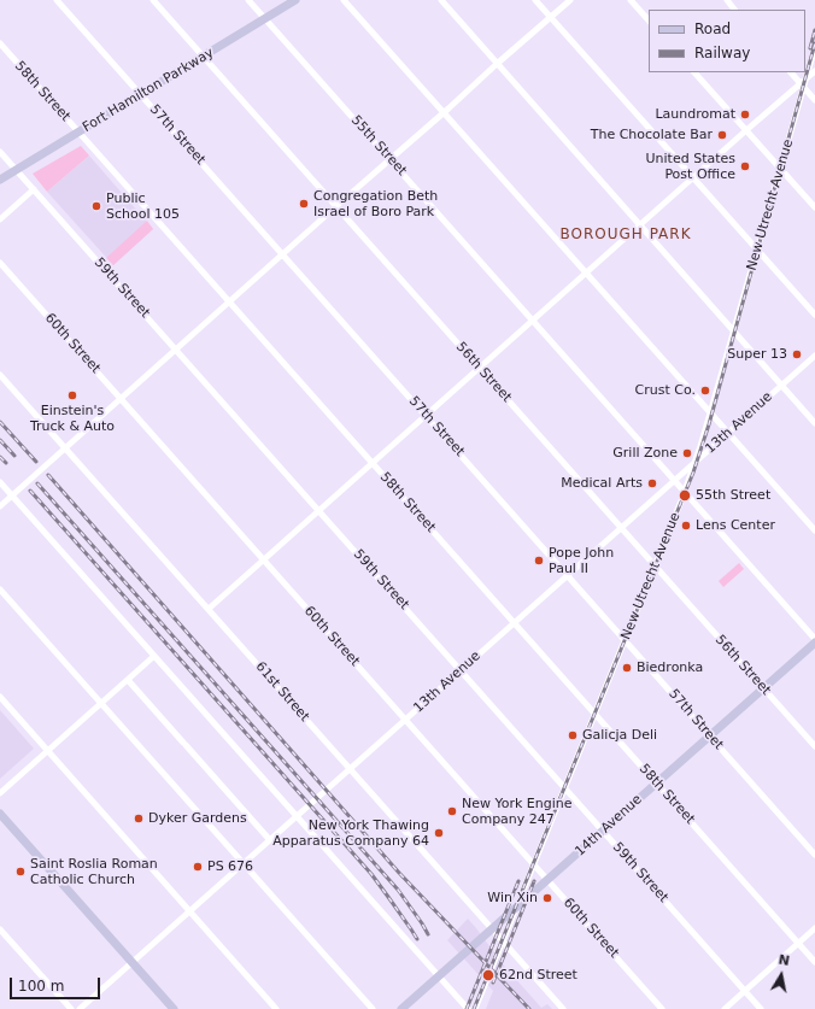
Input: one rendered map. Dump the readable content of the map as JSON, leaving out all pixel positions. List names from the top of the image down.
{
  "streets": {
    "main road": ["Fort Hamilton Parkway", "14th Avenue"],
    "street": [
      "58th Street",
      "57th Street",
      "55th Street",
      "New Utrecht Avenue",
      "59th Street",
      "60th Street",
      "56th Street",
      "13th Avenue",
      "61st Street"
    ]
  },
  "crossings": [
    ["Fort Hamilton Parkway", "58th Street"],
    ["Fort Hamilton Parkway", "57th Street"],
    ["Fort Hamilton Parkway", "55th Street"],
    ["Fort Hamilton Parkway", "59th Street"],
    ["Fort Hamilton Parkway", "56th Street"],
    ["58th Street", "New Utrecht Avenue"],
    ["58th Street", "13th Avenue"],
    ["58th Street", "14th Avenue"],
    ["57th Street", "New Utrecht Avenue"],
    ["57th Street", "13th Avenue"],
    ["57th Street", "14th Avenue"],
    ["55th Street", "New Utrecht Avenue"],
    ["55th Street", "13th Avenue"],
    ["New Utrecht Avenue", "59th Street"],
    ["New Utrecht Avenue", "60th Street"],
    ["New Utrecht Avenue", "56th Street"],
    ["New Utrecht Avenue", "13th Avenue"],
    ["New Utrecht Avenue", "61st Street"],
    ["New Utrecht Avenue", "14th Avenue"],
    ["59th Street", "13th Avenue"],
    ["59th Street", "14th Avenue"],
    ["60th Street", "13th Avenue"],
    ["60th Street", "14th Avenue"],
    ["56th Street", "13th Avenue"],
    ["56th Street", "14th Avenue"],
    ["13th Avenue", "61st Street"],
    ["61st Street", "14th Avenue"]
  ],
  "districts": ["BOROUGH PARK"],
  "places": [
    "Laundromat",
    "The Chocolate Bar",
    "United States Post Office",
    "Congregation Beth Israel of Boro Park",
    "Public School 105",
    "Super 13",
    "Crust Co.",
    "Einstein's Truck & Auto",
    "Grill Zone",
    "Medical Arts",
    "55th Street",
    "Lens Center",
    "Pope John Paul II",
    "Biedronka",
    "Galicja Deli",
    "New York Engine Company 247",
    "Dyker Gardens",
    "New York Thawing Apparatus Company 64",
    "PS 676",
    "Saint Roslia Roman Catholic Church",
    "Win Xin",
    "62nd Street"
  ],
  "legend": ["Road", "Railway"],
  "scale_bar": "100 m",
  "north": "top"
}
